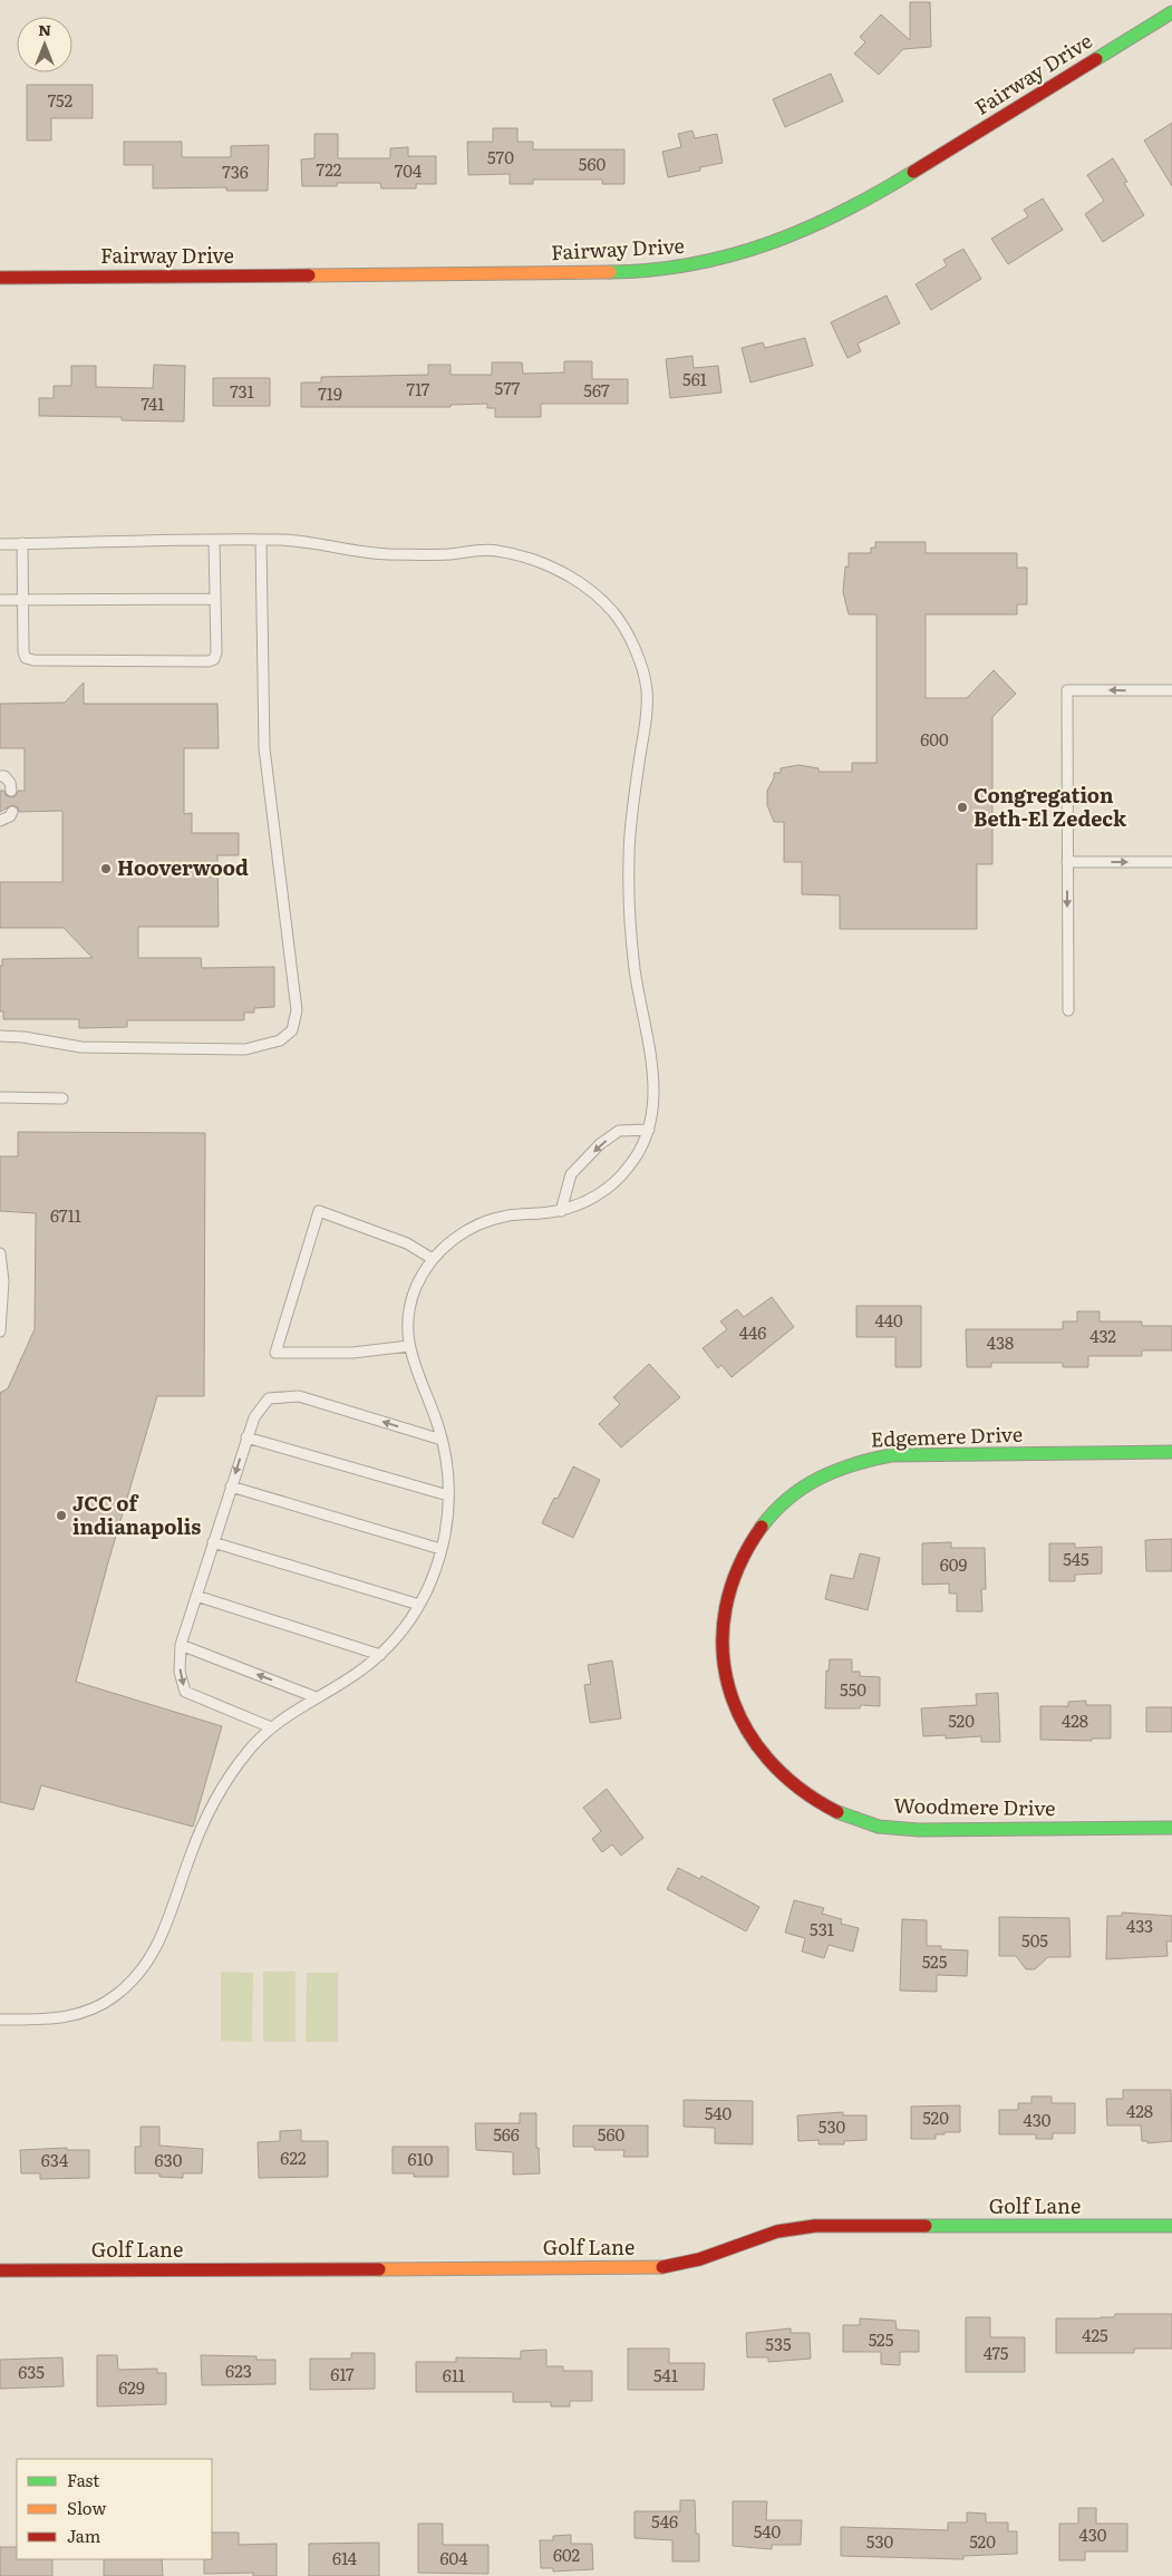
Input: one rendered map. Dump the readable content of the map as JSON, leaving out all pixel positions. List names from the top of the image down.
{
  "streets": {
    "street": [
      "Fairway Drive",
      "Edgemere Drive",
      "Woodmere Drive",
      "Golf Lane"
    ]
  },
  "crossings": [
    ["Edgemere Drive", "Woodmere Drive"]
  ],
  "places": ["Congregation Beth-El Zedeck", "Hooverwood", "JCC of indianapolis"],
  "house_numbers": [
    "752",
    "570",
    "560",
    "722",
    "704",
    "736",
    "561",
    "577",
    "717",
    "567",
    "731",
    "719",
    "741",
    "600",
    "6711",
    "440",
    "446",
    "432",
    "438",
    "545",
    "609",
    "550",
    "520",
    "428",
    "433",
    "531",
    "505",
    "525",
    "428",
    "540",
    "520",
    "430",
    "530",
    "566",
    "560",
    "622",
    "610",
    "634",
    "630",
    "425",
    "525",
    "535",
    "475",
    "623",
    "635",
    "617",
    "611",
    "541",
    "629",
    "546",
    "540",
    "430",
    "530",
    "520",
    "602",
    "614",
    "604"
  ],
  "legend": ["Fast", "Slow", "Jam"],
  "north": "top"
}
